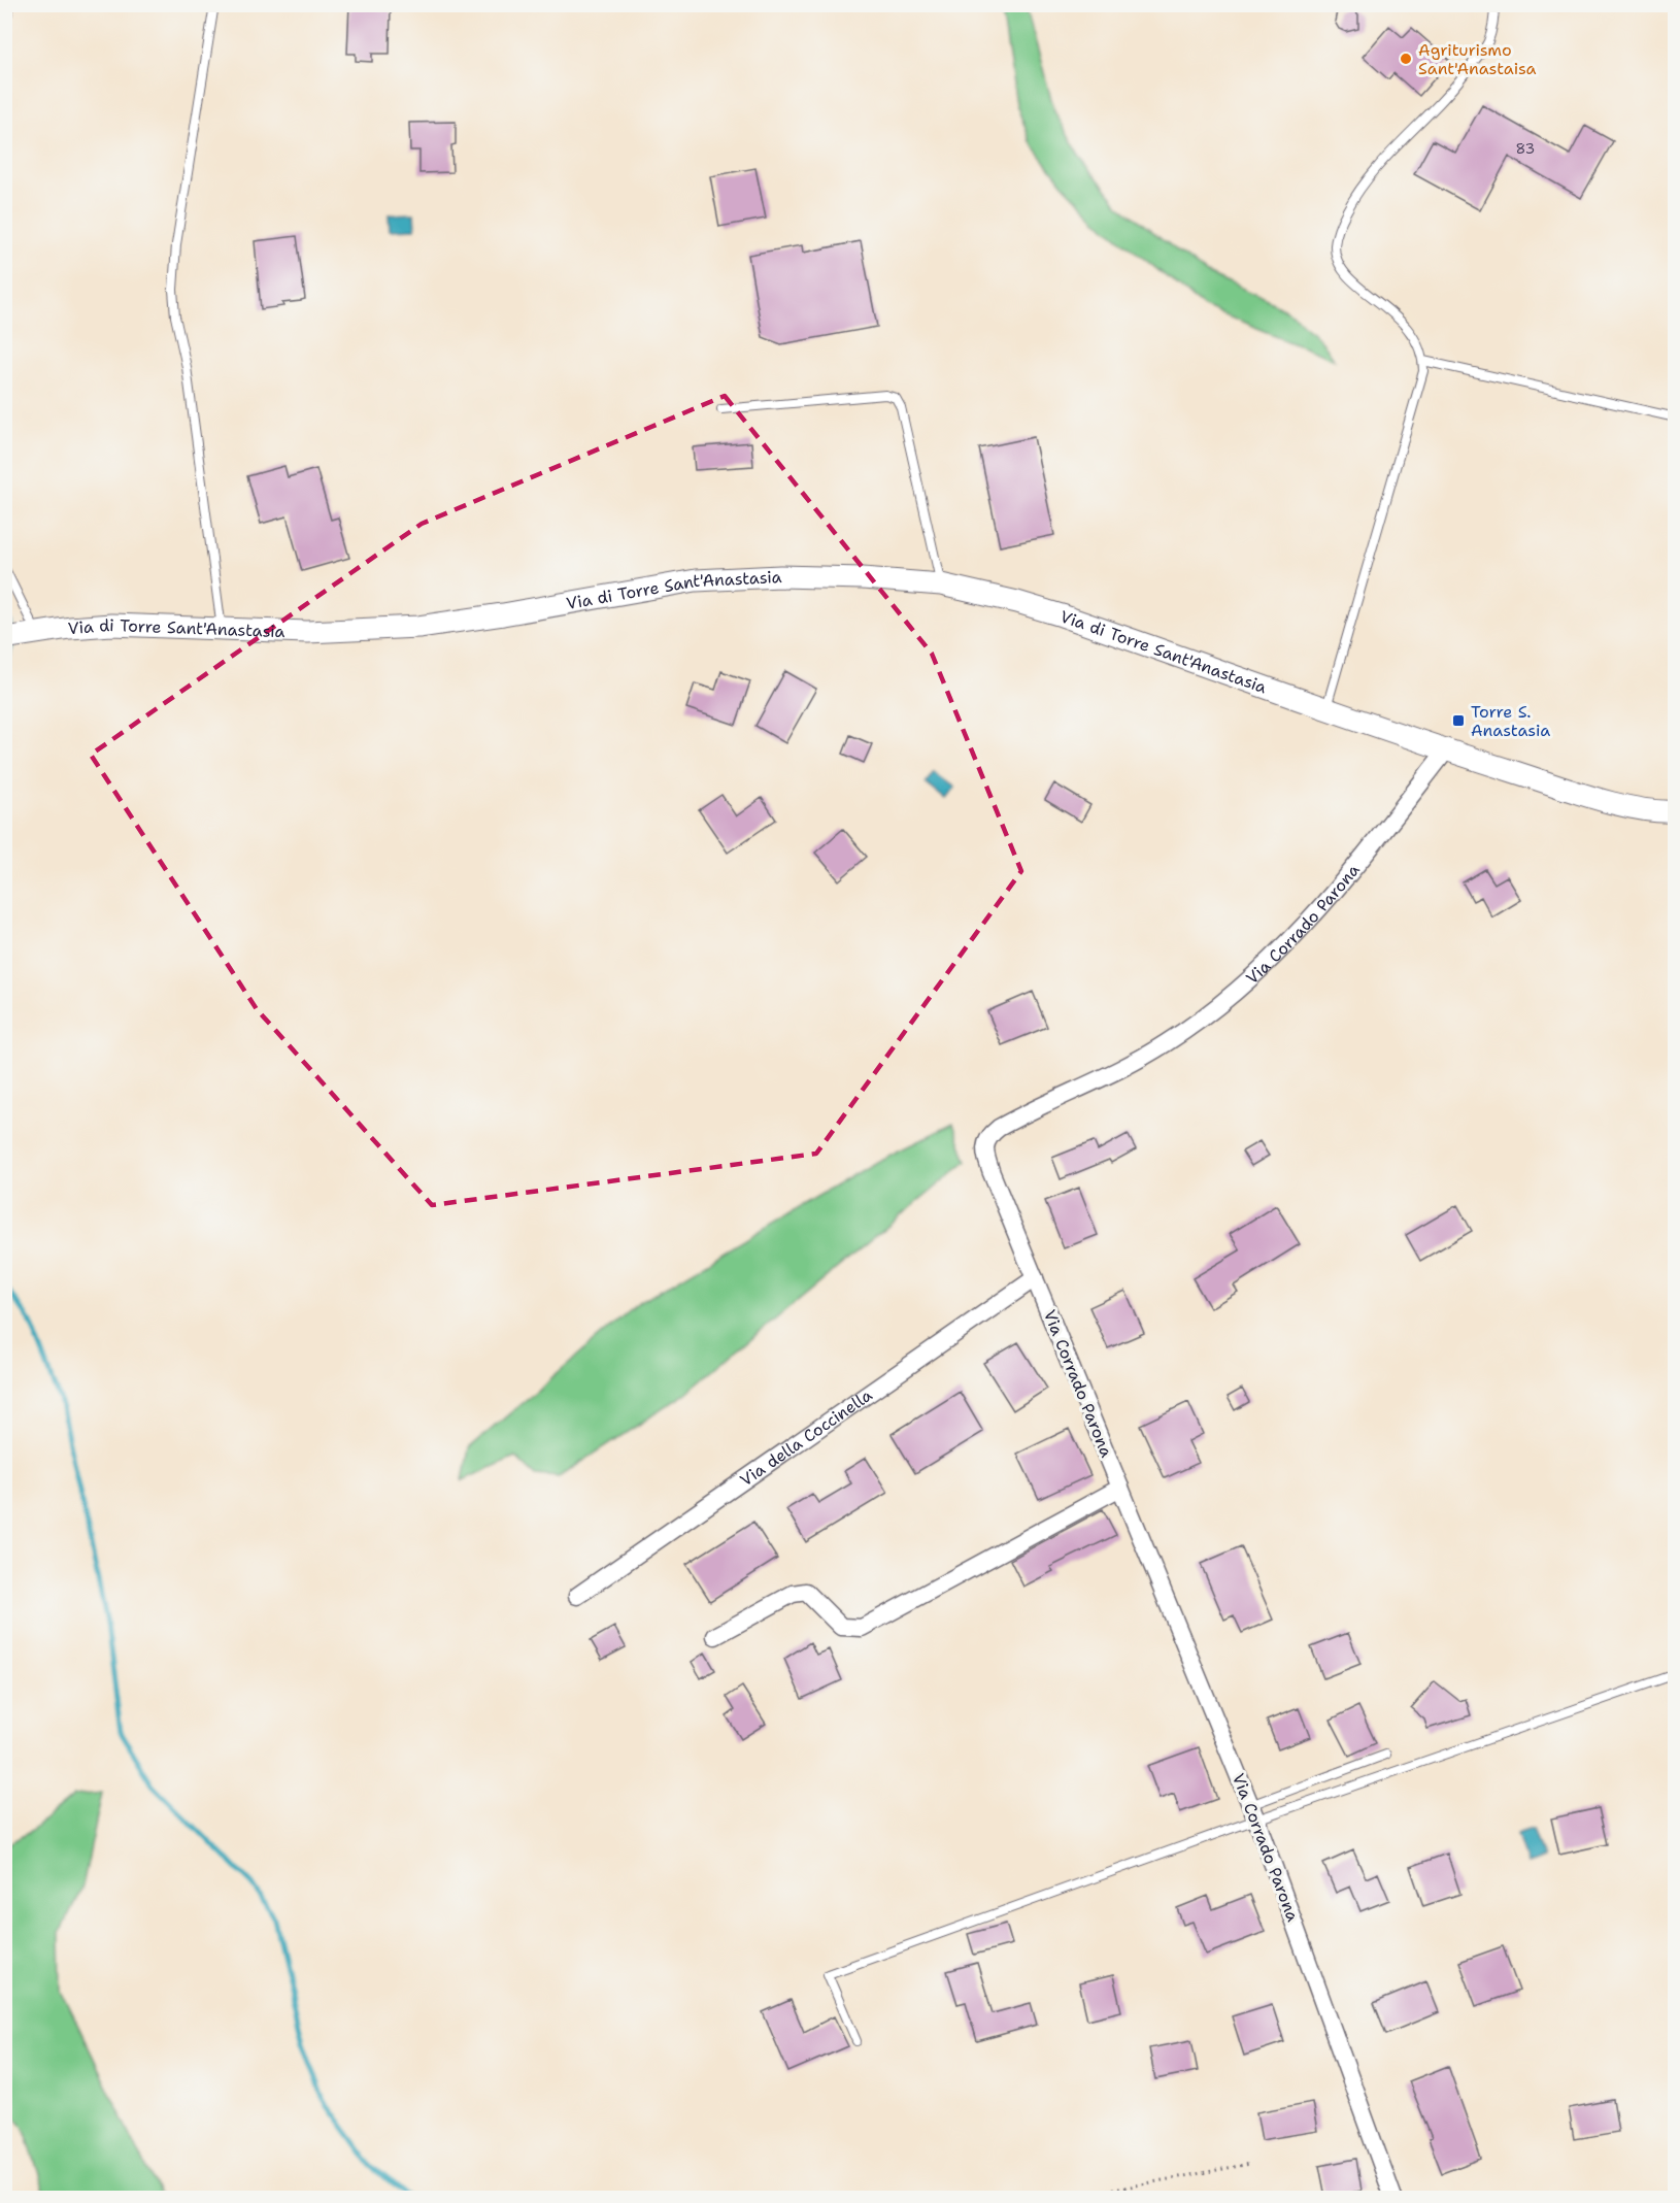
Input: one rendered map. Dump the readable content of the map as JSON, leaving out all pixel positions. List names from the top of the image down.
{
  "streets": {
    "street": ["Via di Torre Sant'Anastasia", "Via Corrado Parona", "Via della Coccinella"]
  },
  "crossings": [
    ["Via di Torre Sant'Anastasia", "Via Corrado Parona"],
    ["Via Corrado Parona", "Via della Coccinella"]
  ],
  "places": {
    "other": ["Agriturismo Sant'Anastaisa"],
    "transit": ["Torre S. Anastasia"]
  },
  "house_numbers": ["83"]
}
